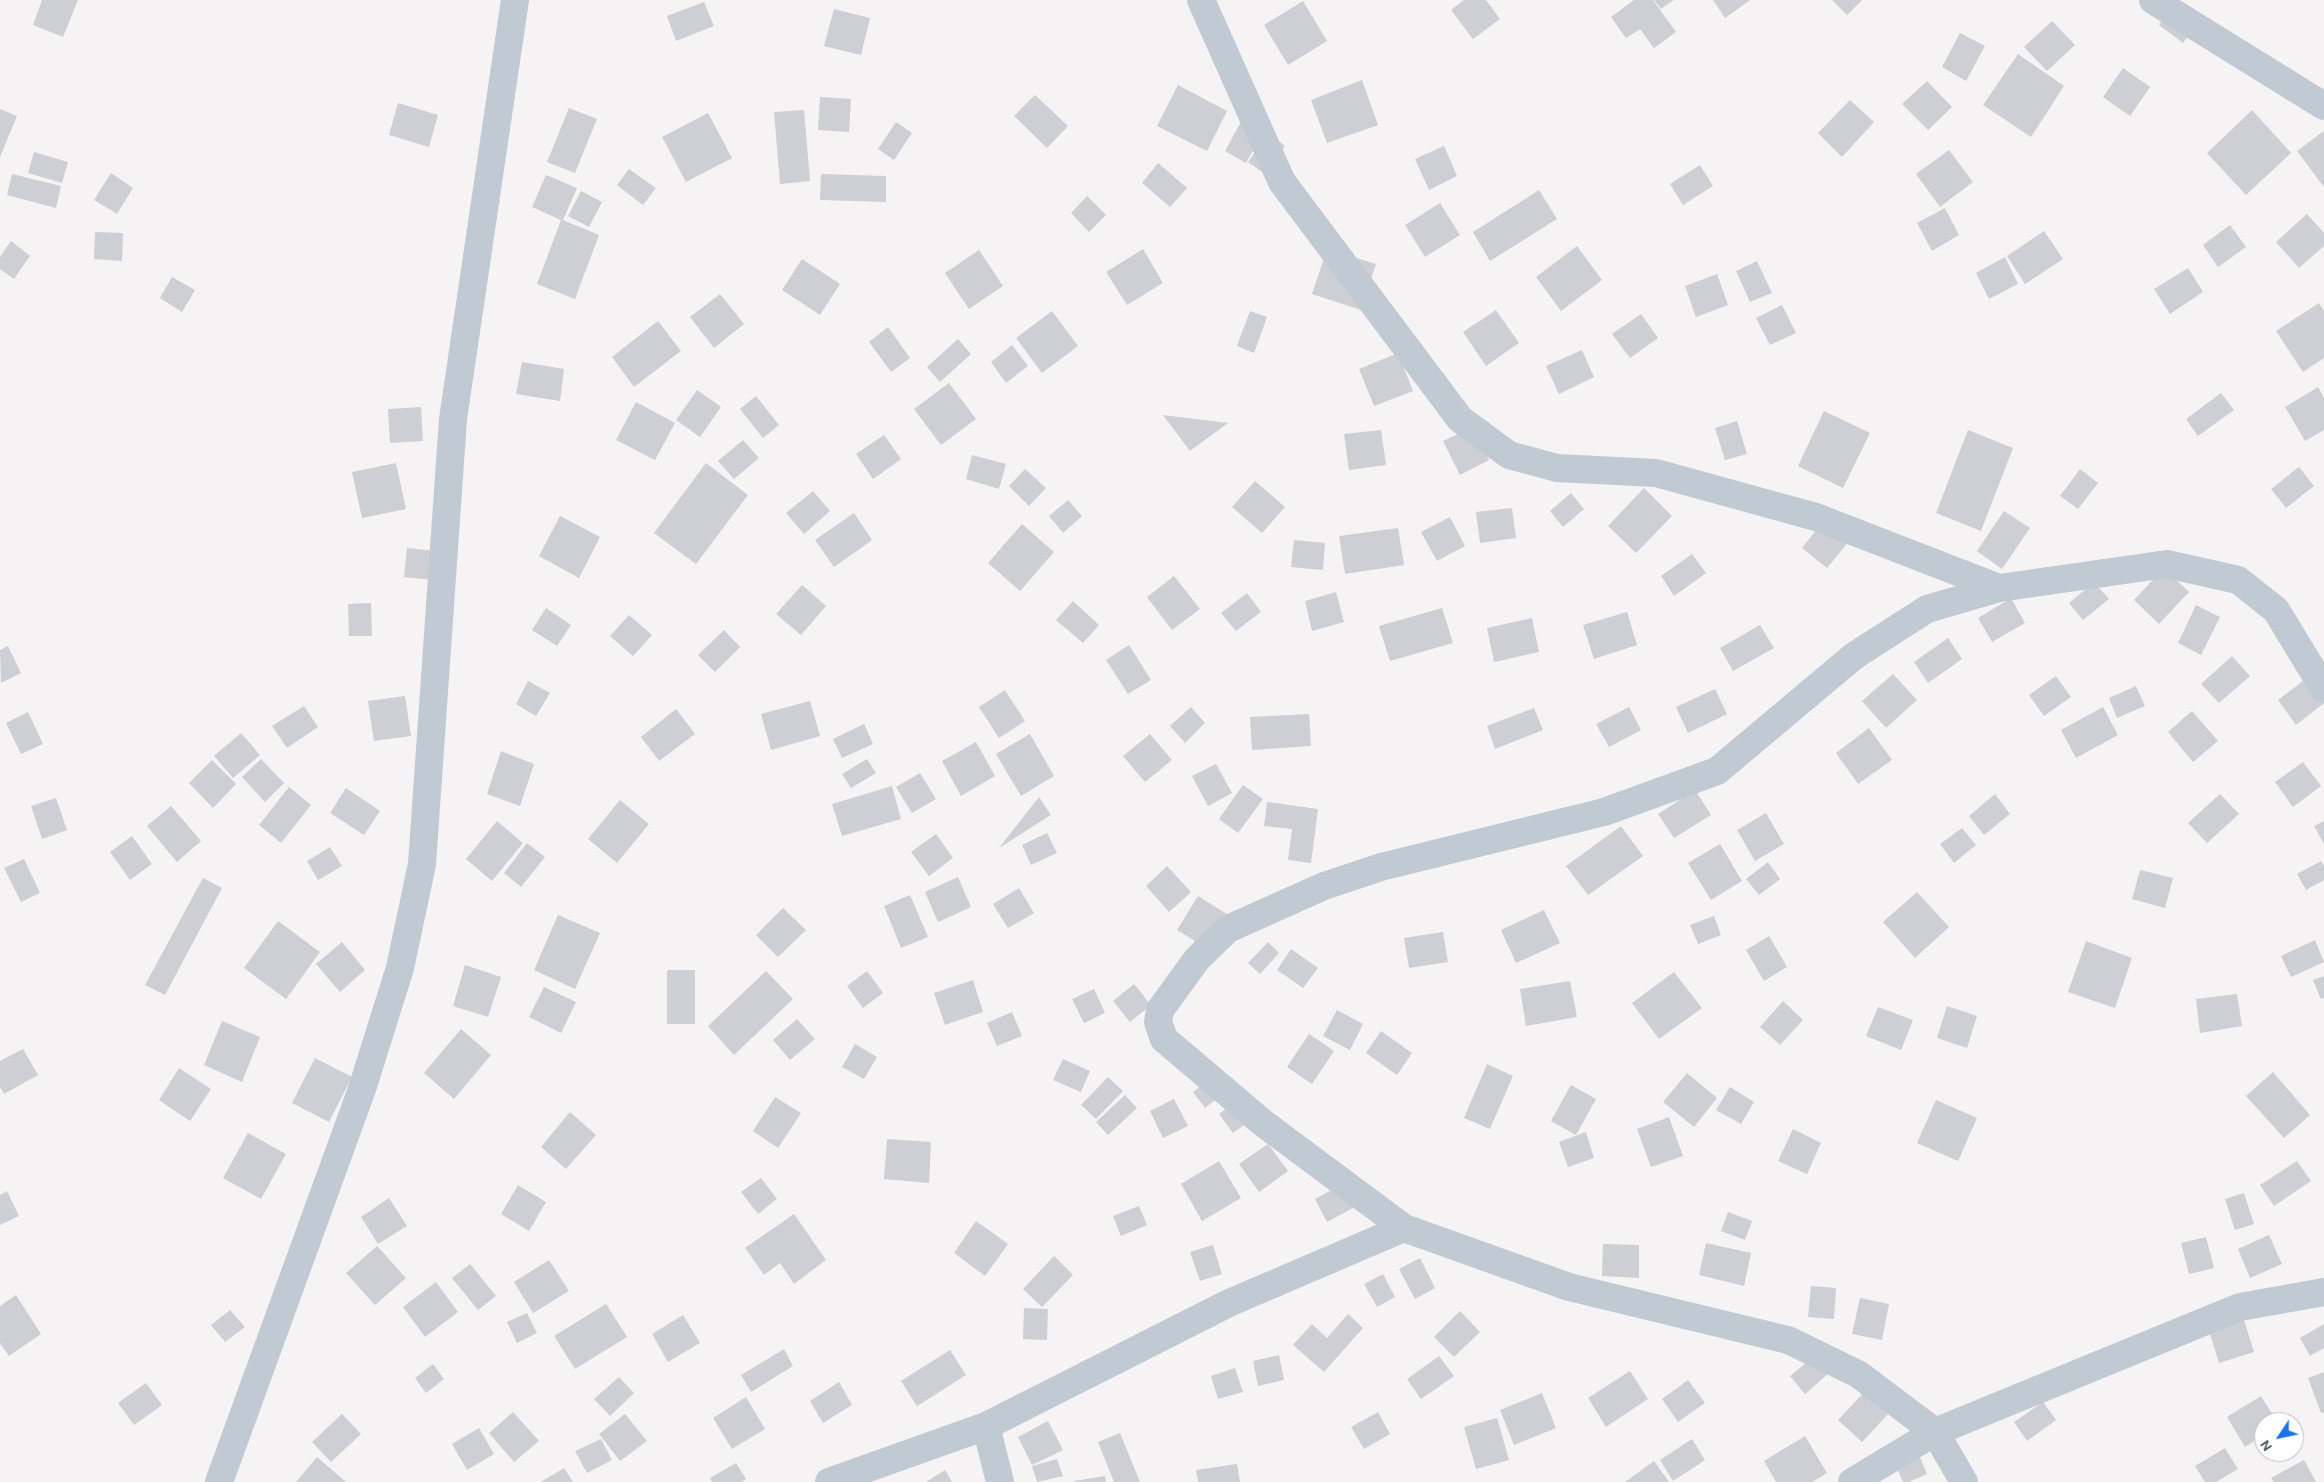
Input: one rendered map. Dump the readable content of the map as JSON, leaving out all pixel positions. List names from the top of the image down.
{
  "north": "bottom left"
}
